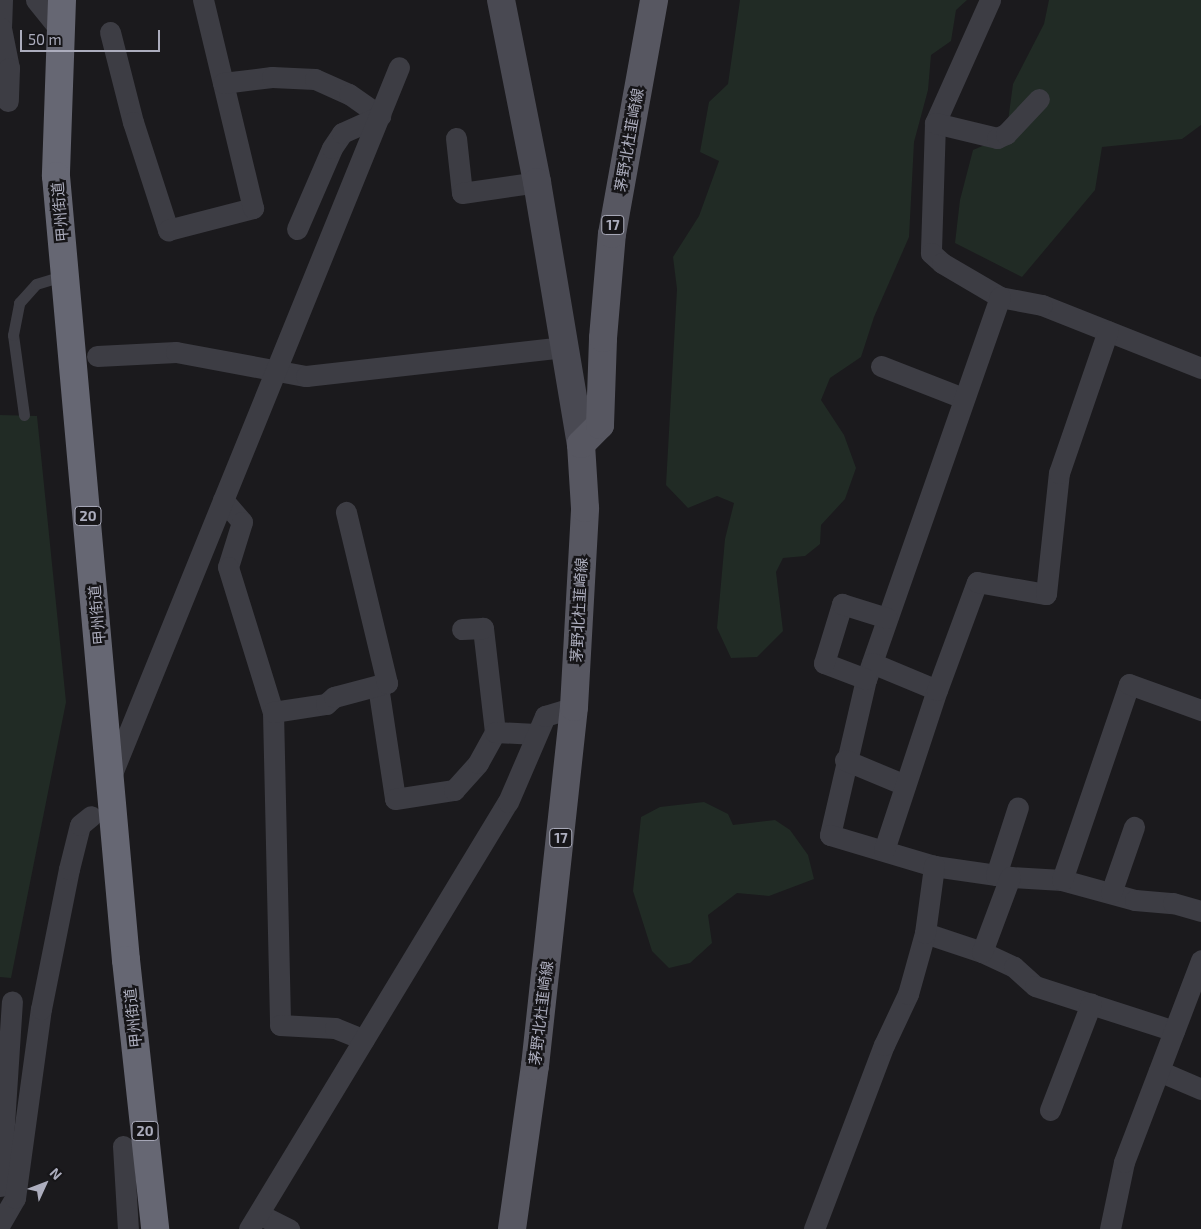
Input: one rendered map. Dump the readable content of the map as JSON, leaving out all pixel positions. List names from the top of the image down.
{
  "streets": {
    "highway": ["甲州街道", "20"],
    "main road": ["茅野北杜韮崎線", "17"]
  },
  "scale_bar": "50 m",
  "north": "top right"
}
